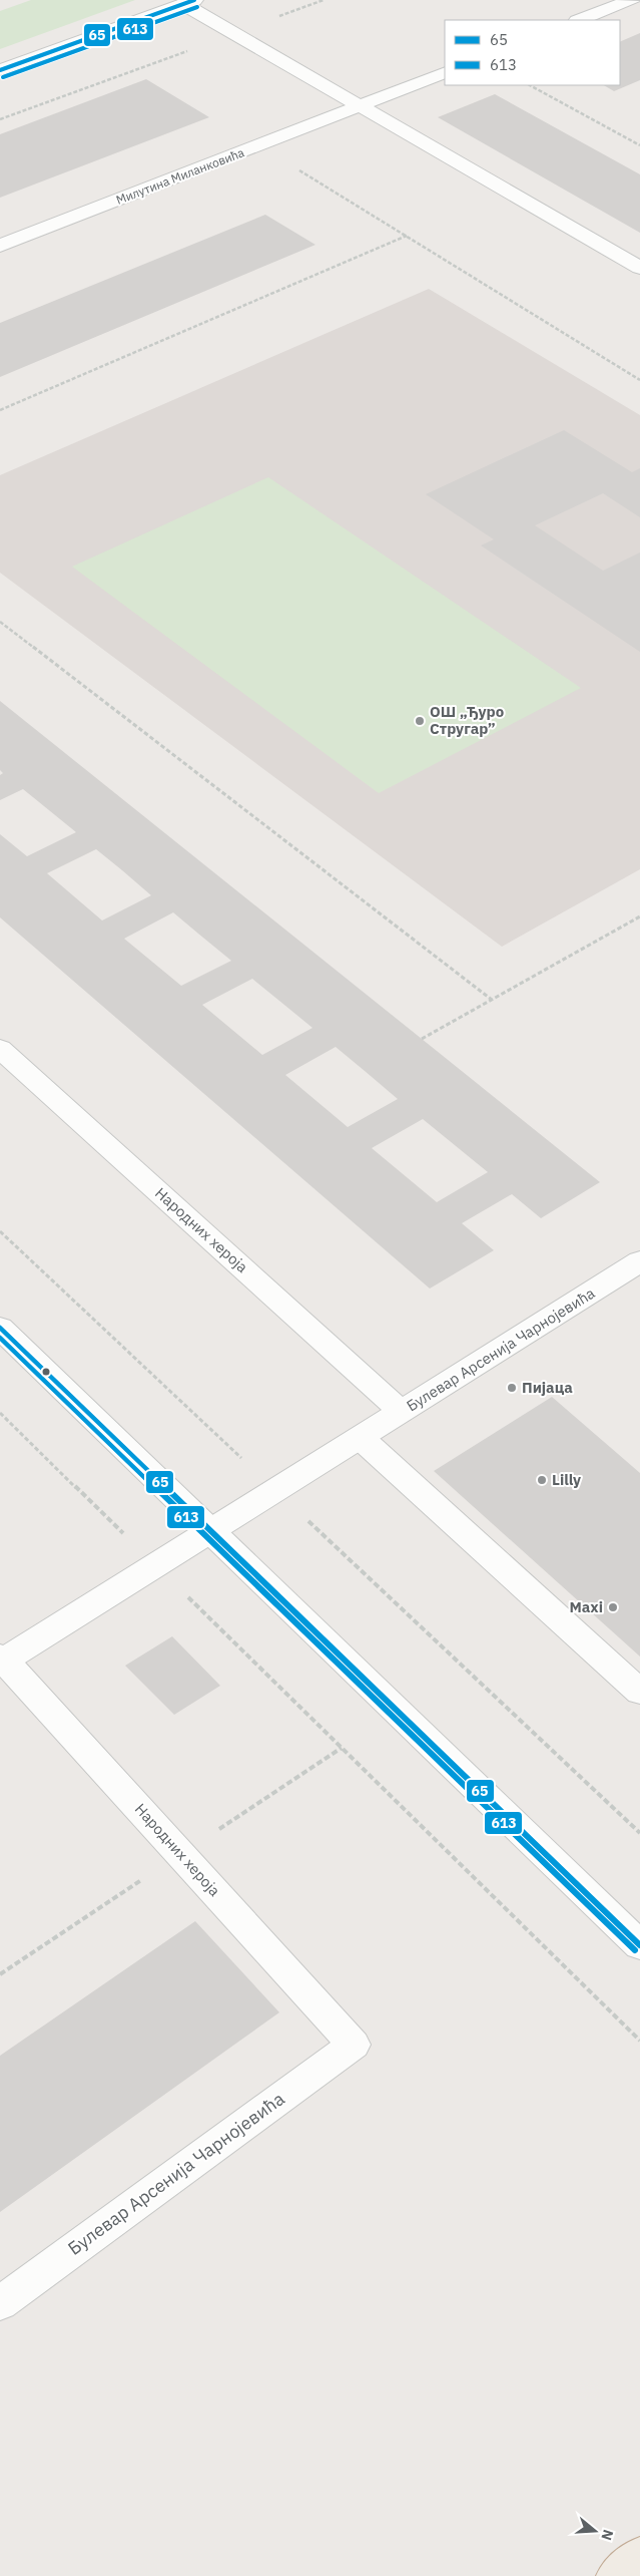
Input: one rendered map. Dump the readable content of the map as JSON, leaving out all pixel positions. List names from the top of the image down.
{
  "streets": {
    "street": ["Милутина Миланковића", "Народних хероја", "Булевар Арсенија Чарнојевића"]
  },
  "crossings": [
    ["Народних хероја", "Булевар Арсенија Чарнојевића"]
  ],
  "places": [
    "ОШ „Ђуро Стругар”",
    "Пијаца",
    "Lilly",
    "Maxi"
  ],
  "lines": ["transit line 65", "transit line 613"],
  "legend": ["65", "613"],
  "north": "right"
}
